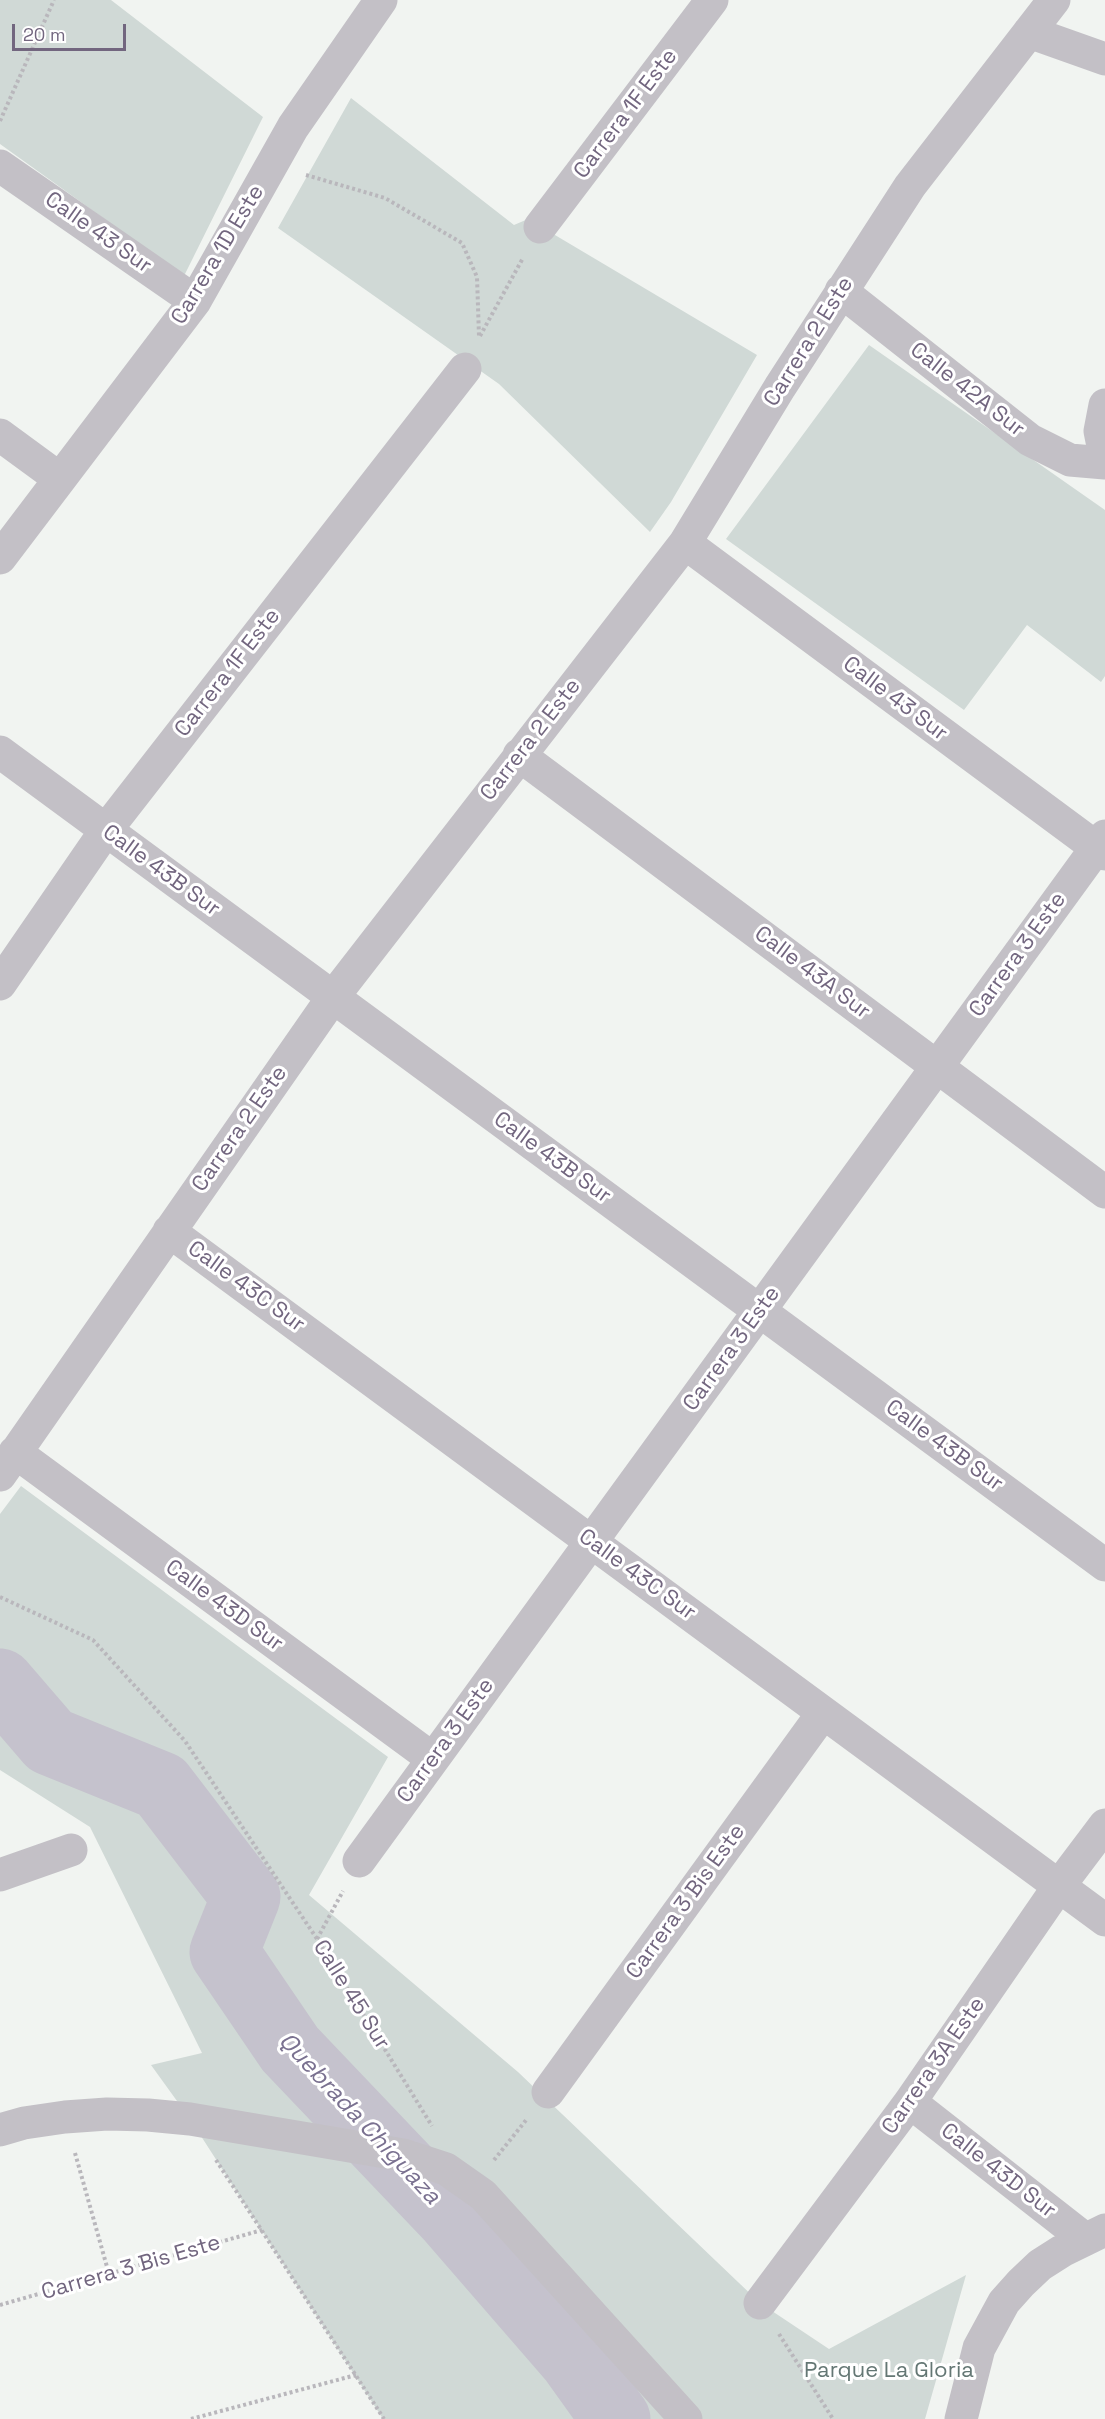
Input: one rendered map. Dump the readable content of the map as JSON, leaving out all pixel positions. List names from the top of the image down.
{
  "streets": {
    "street": [
      "Carrera 1F Este",
      "Calle 43 Sur",
      "Carrera 1D Este",
      "Carrera 2 Este",
      "Calle 42A Sur",
      "Calle 43B Sur",
      "Carrera 3 Este",
      "Calle 43A Sur",
      "Calle 43C Sur",
      "Calle 43D Sur",
      "Carrera 3 Bis Este",
      "Carrera 3A Este"
    ],
    "path": ["Calle 45 Sur"]
  },
  "crossings": [
    ["Carrera 1F Este", "Calle 43B Sur"],
    ["Calle 43 Sur", "Carrera 1D Este"],
    ["Calle 43 Sur", "Carrera 2 Este"],
    ["Calle 43 Sur", "Carrera 3 Este"],
    ["Carrera 2 Este", "Calle 42A Sur"],
    ["Carrera 2 Este", "Calle 43B Sur"],
    ["Carrera 2 Este", "Calle 43A Sur"],
    ["Carrera 2 Este", "Calle 43C Sur"],
    ["Carrera 2 Este", "Calle 43D Sur"],
    ["Calle 43B Sur", "Carrera 3 Este"],
    ["Carrera 3 Este", "Calle 43A Sur"],
    ["Carrera 3 Este", "Calle 43C Sur"],
    ["Carrera 3 Este", "Calle 43D Sur"],
    ["Calle 43C Sur", "Carrera 3 Bis Este"],
    ["Calle 43C Sur", "Carrera 3A Este"],
    ["Calle 43D Sur", "Carrera 3A Este"]
  ],
  "water": ["Quebrada Chiguaza"],
  "parks": ["Parque La Gloria"],
  "scale_bar": "20 m"
}
